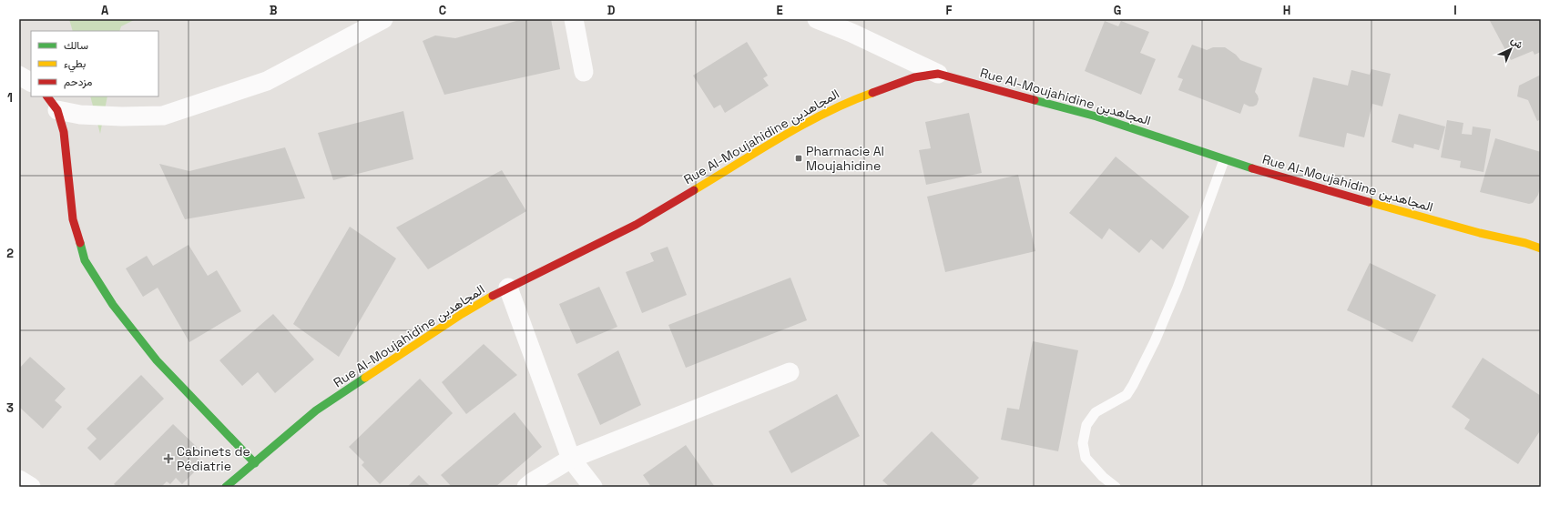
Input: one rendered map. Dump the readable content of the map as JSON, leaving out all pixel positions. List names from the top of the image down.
{
  "streets": {
    "street": ["Rue Al-Moujahidine المجاهدين"]
  },
  "places": {
    "transit": ["Pharmacie Al Moujahidine"],
    "health": ["Cabinets de Pédiatrie"]
  },
  "legend": ["سالك", "بطيء", "مزدحم"],
  "north": "top right",
  "grid": {
    "columns": [
      "A",
      "B",
      "C",
      "D",
      "E",
      "F",
      "G",
      "H",
      "I"
    ],
    "rows": ["1", "2", "3"]
  }
}
